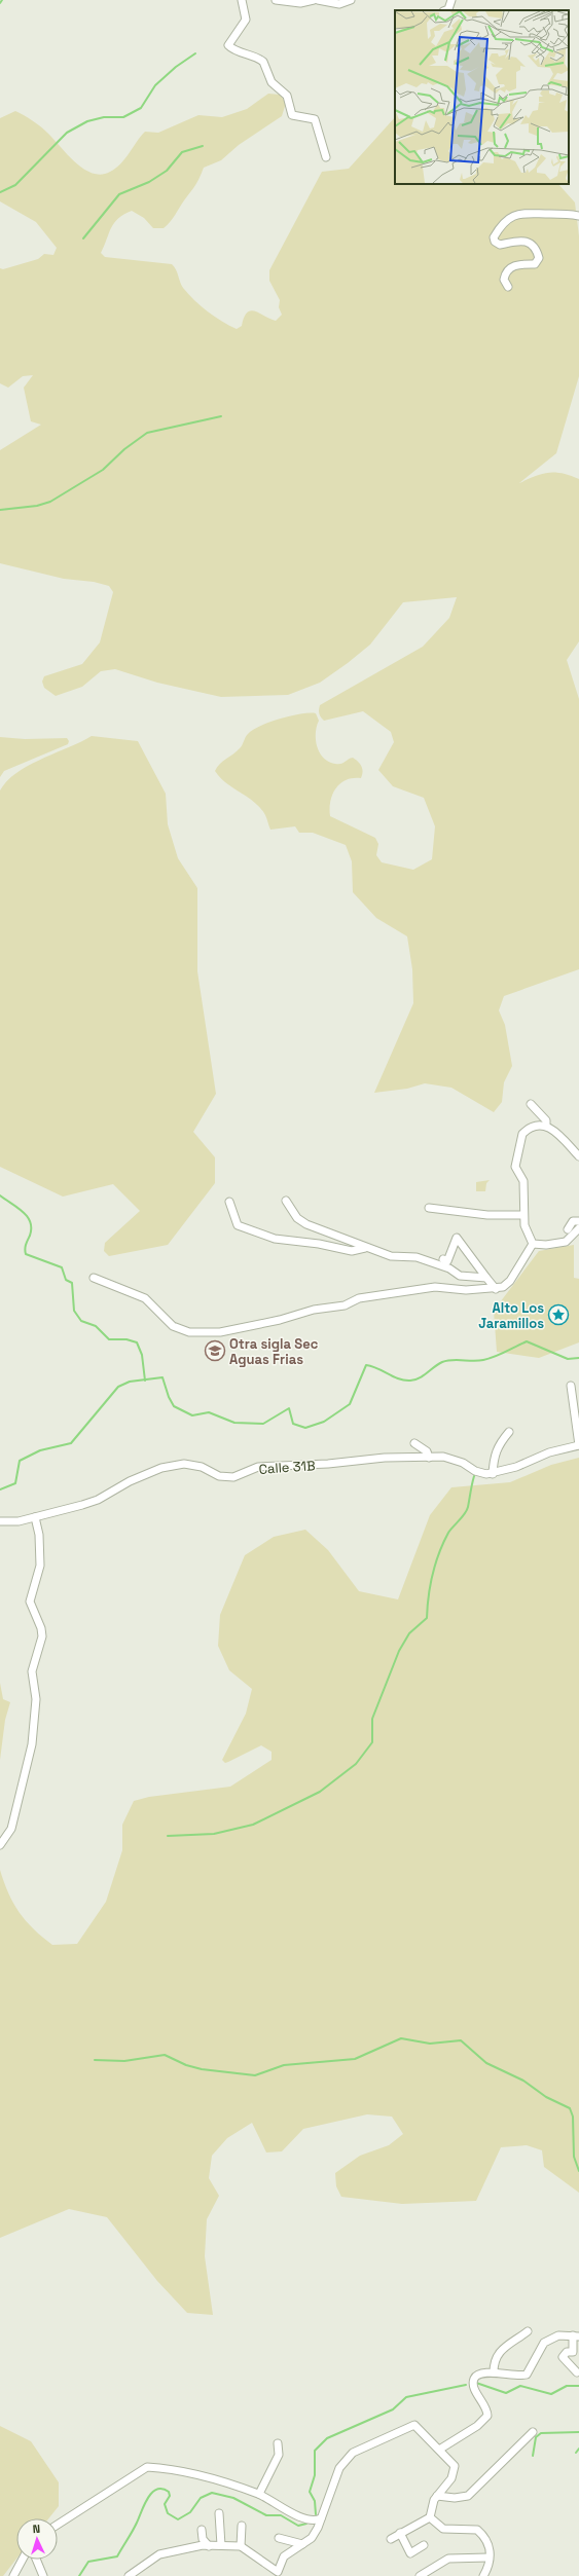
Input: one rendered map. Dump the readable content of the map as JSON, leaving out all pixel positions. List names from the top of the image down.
{
  "streets": {
    "street": ["Calle 31B"]
  },
  "places": {
    "place": ["Alto Los Jaramillos"],
    "school or university": ["Otra sigla Sec Aguas Frias"]
  },
  "north": "top"
}
